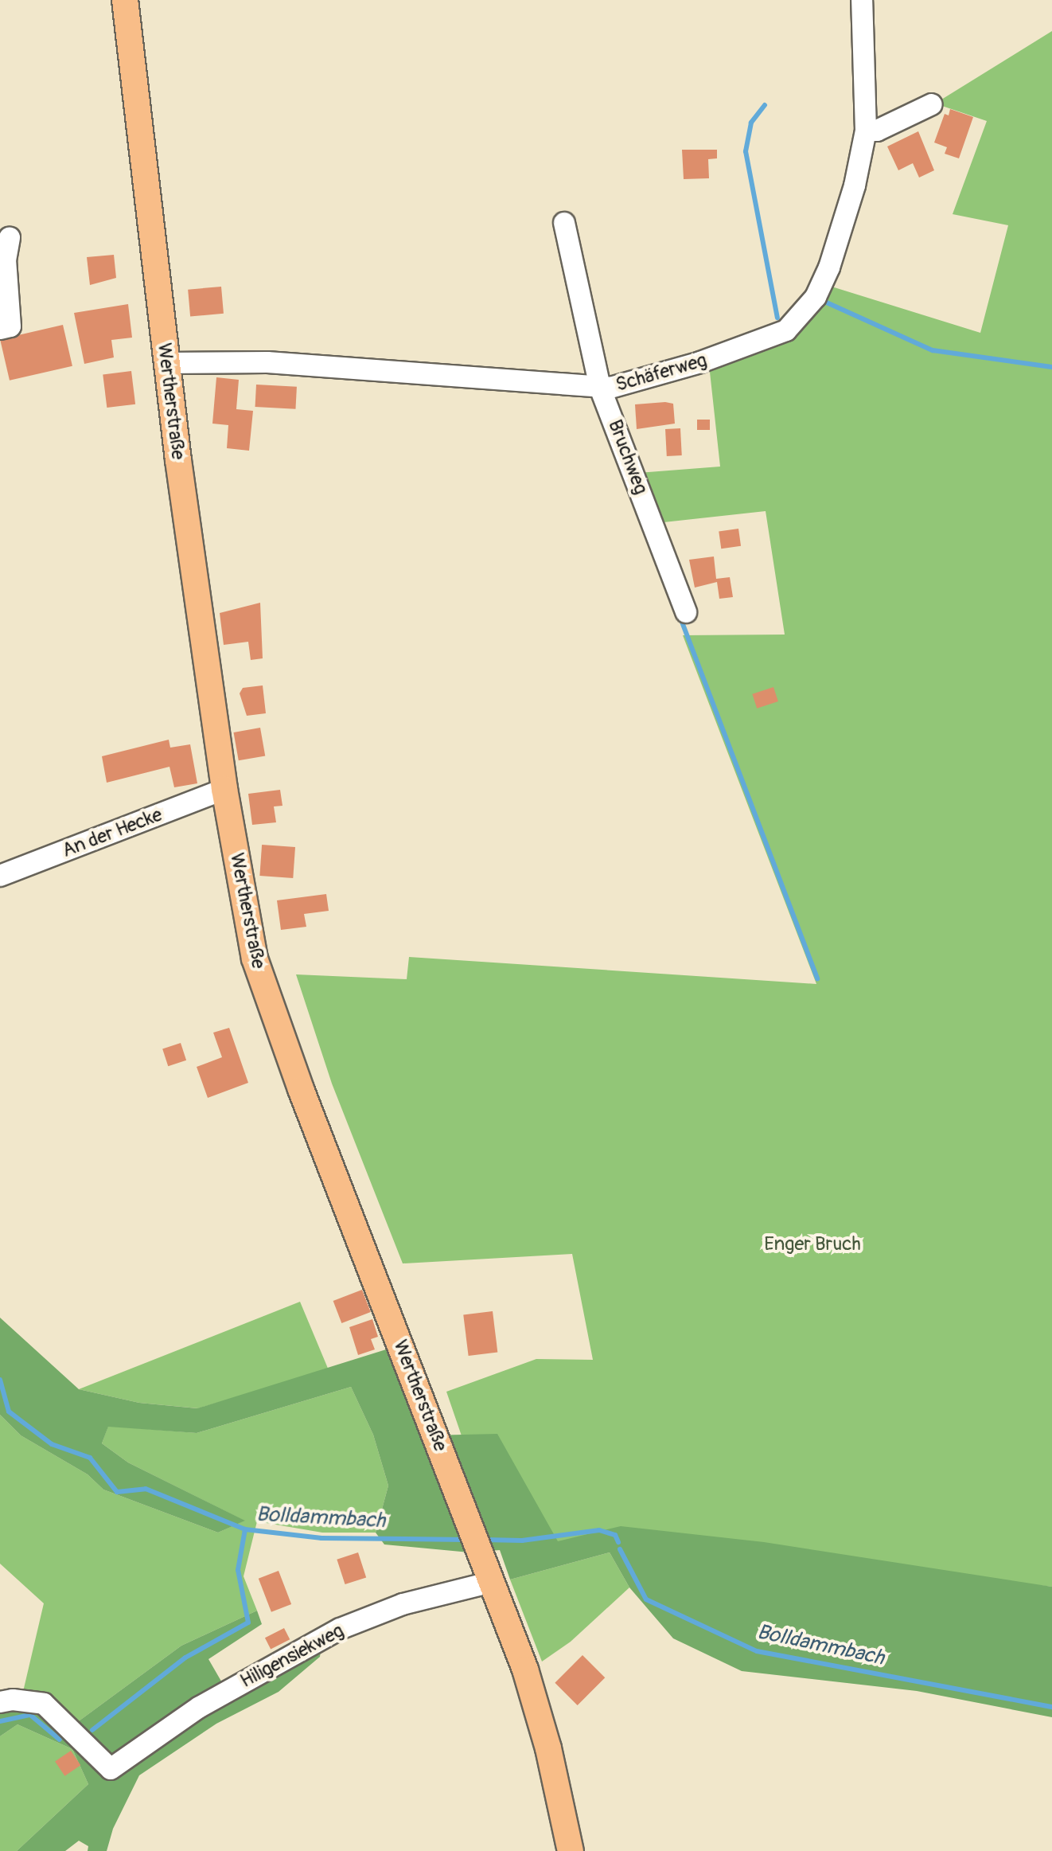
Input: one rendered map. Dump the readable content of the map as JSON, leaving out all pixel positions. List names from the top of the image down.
{
  "streets": {
    "main road": ["Wertherstraße"],
    "street": [
      "Schäferweg",
      "Bruchweg",
      "An der Hecke",
      "Hiligensiekweg"
    ]
  },
  "crossings": [
    ["Schäferweg", "Wertherstraße"],
    ["Schäferweg", "Bruchweg"],
    ["Wertherstraße", "An der Hecke"],
    ["Wertherstraße", "Hiligensiekweg"]
  ],
  "water": ["Bolldammbach"],
  "parks": ["Enger Bruch"]
}
